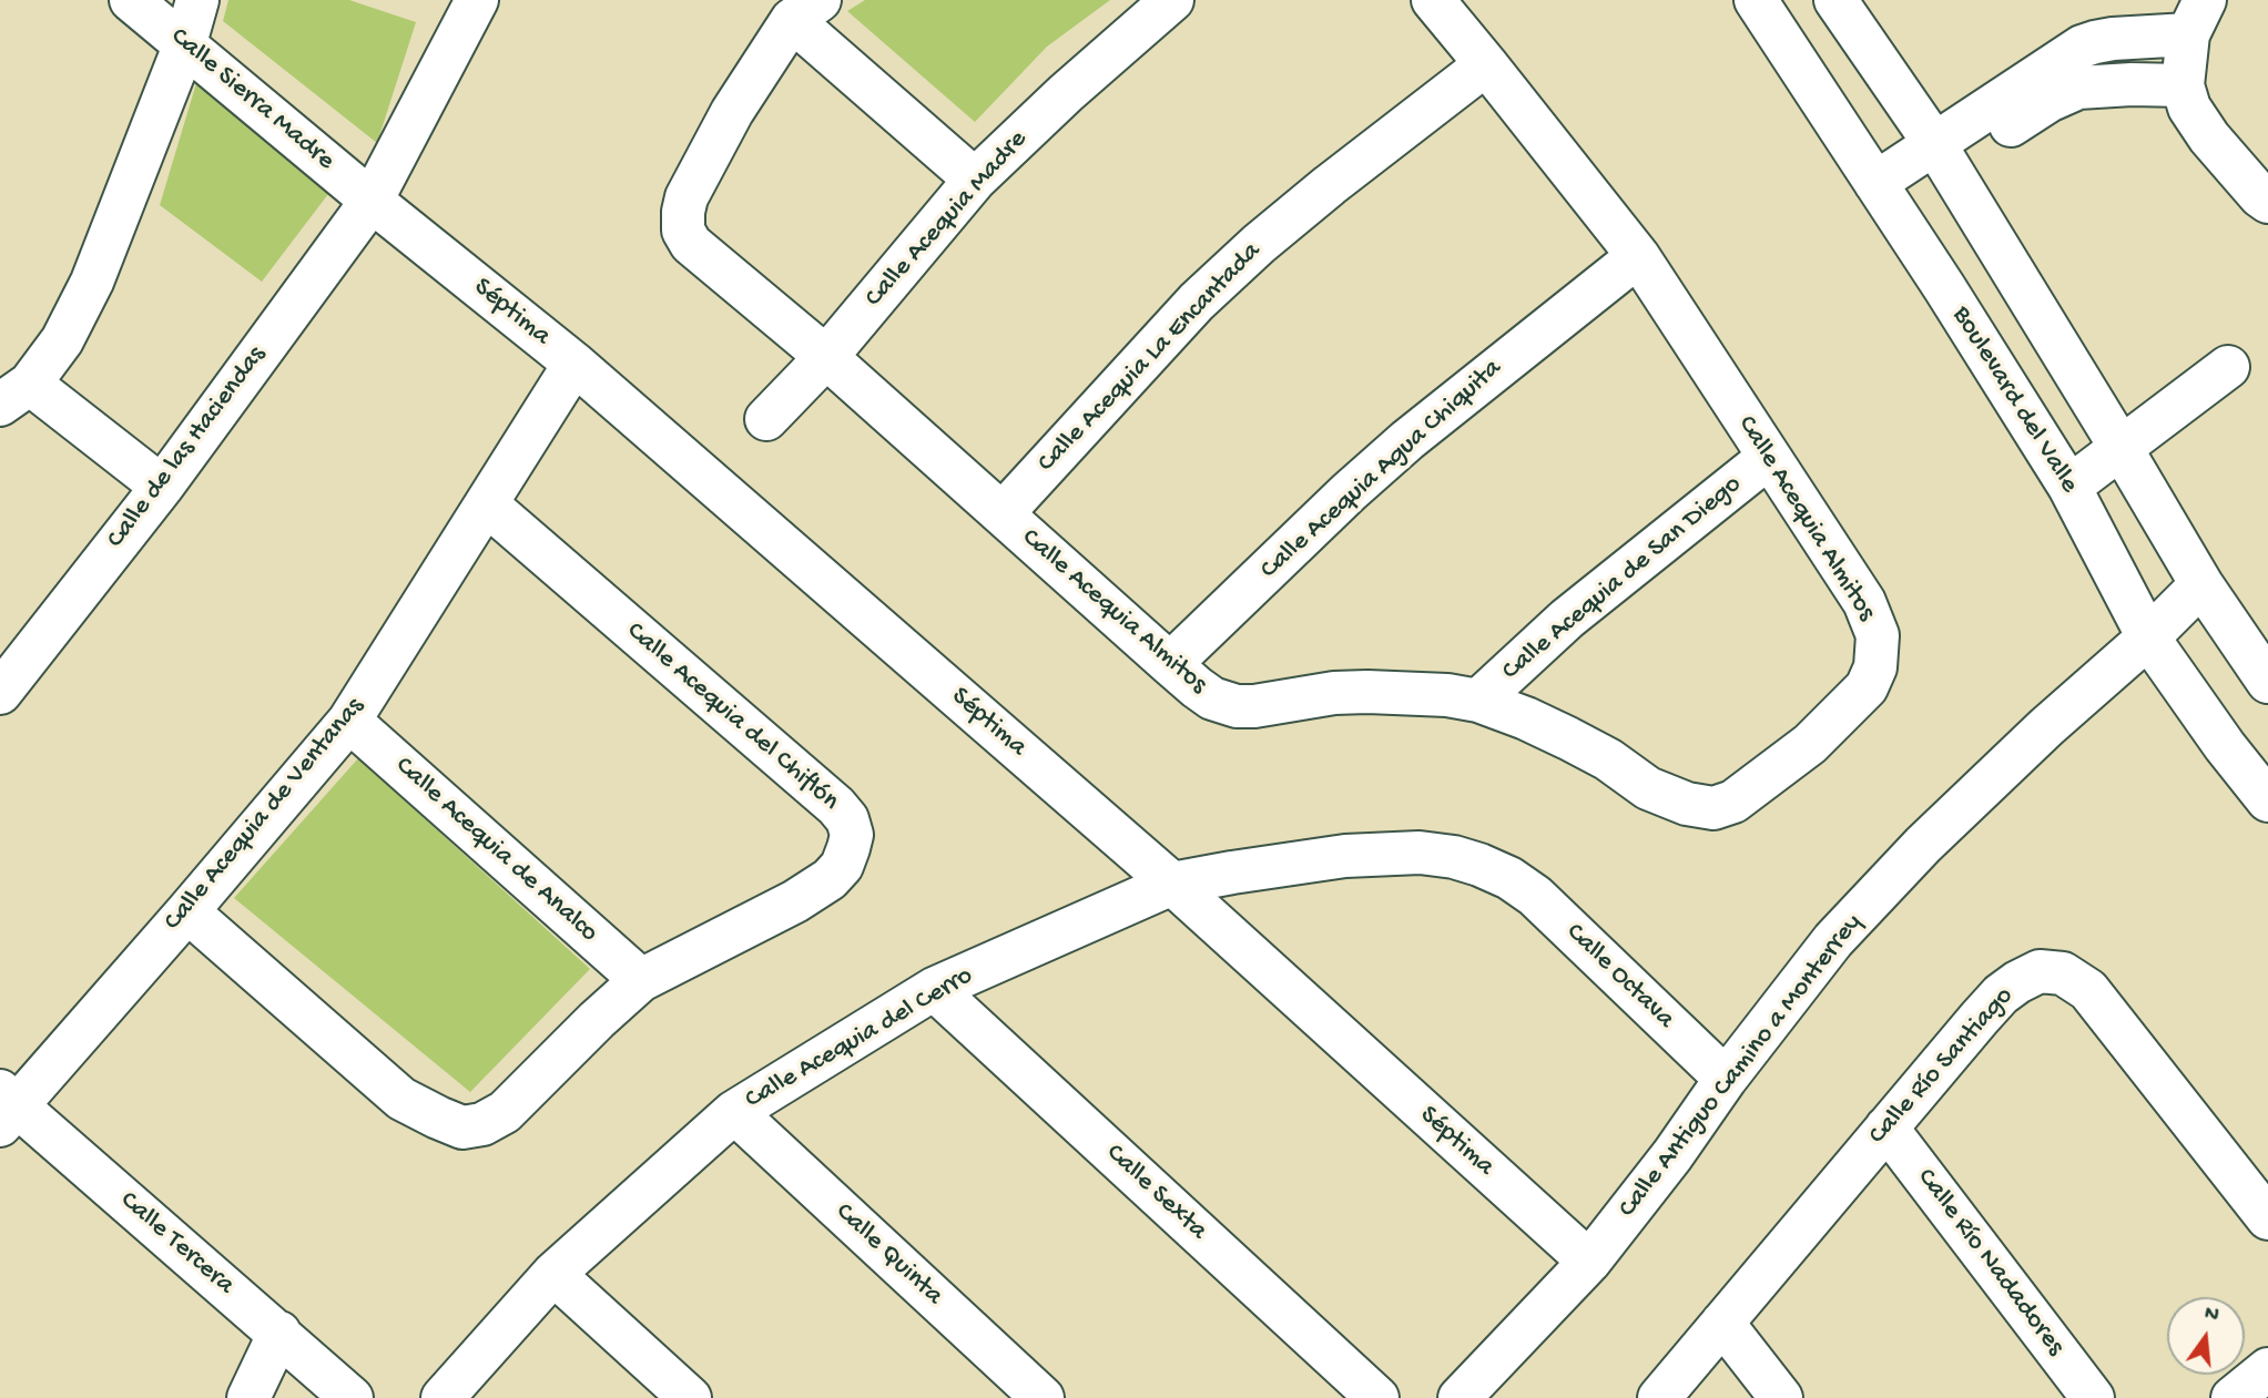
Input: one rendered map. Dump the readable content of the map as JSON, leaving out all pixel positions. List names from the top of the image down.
{
  "streets": {
    "street": [
      "Calle Sierra Madre",
      "Calle Acequia Madre",
      "Séptima",
      "Calle Acequia La Encantada",
      "Boulevard del Valle",
      "Calle de las Haciendas",
      "Calle Acequia Agua Chiquita",
      "Calle Acequia Almitos",
      "Calle Acequia de San Diego",
      "Calle Acequia del Chiflón",
      "Calle Acequia de Ventanas",
      "Calle Acequia de Analco",
      "Calle Octava",
      "Calle Acequia del Cerro",
      "Calle Antiguo Camino a Monterrey",
      "Calle Río Santiago",
      "Calle Sexta",
      "Calle Tercera",
      "Calle Quinta",
      "Calle Río Nadadores"
    ]
  },
  "crossings": [
    ["Calle Sierra Madre", "Séptima"],
    ["Calle Sierra Madre", "Calle de las Haciendas"],
    ["Calle Acequia Madre", "Calle Acequia Almitos"],
    ["Séptima", "Calle de las Haciendas"],
    ["Séptima", "Calle Acequia de Ventanas"],
    ["Séptima", "Calle Acequia del Cerro"],
    ["Séptima", "Calle Antiguo Camino a Monterrey"],
    ["Calle Acequia La Encantada", "Calle Acequia Almitos"],
    ["Boulevard del Valle", "Calle Antiguo Camino a Monterrey"],
    ["Calle Acequia Agua Chiquita", "Calle Acequia Almitos"],
    ["Calle Acequia Almitos", "Calle Acequia de San Diego"],
    ["Calle Acequia del Chiflón", "Calle Acequia de Ventanas"],
    ["Calle Acequia del Chiflón", "Calle Acequia de Analco"],
    ["Calle Acequia de Ventanas", "Calle Acequia de Analco"],
    ["Calle Acequia de Ventanas", "Calle Tercera"],
    ["Calle Octava", "Calle Acequia del Cerro"],
    ["Calle Octava", "Calle Antiguo Camino a Monterrey"],
    ["Calle Acequia del Cerro", "Calle Sexta"],
    ["Calle Acequia del Cerro", "Calle Quinta"],
    ["Calle Río Santiago", "Calle Río Nadadores"]
  ],
  "north": "top"
}
